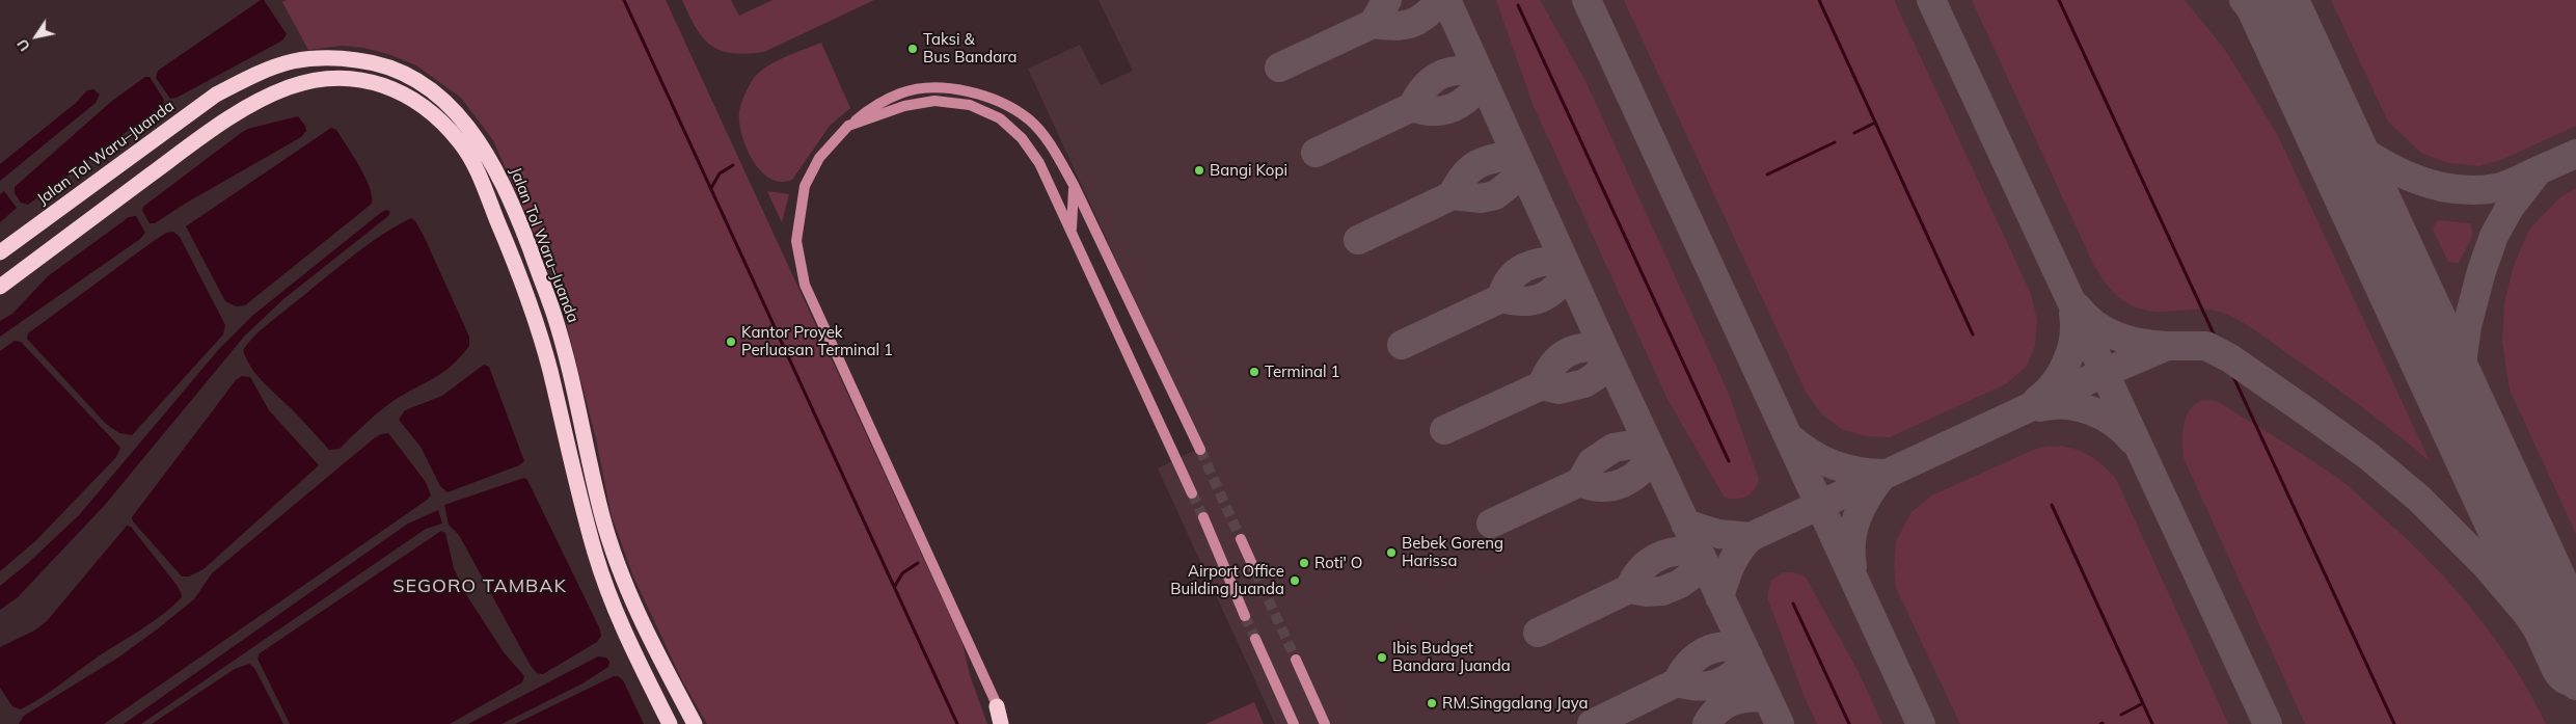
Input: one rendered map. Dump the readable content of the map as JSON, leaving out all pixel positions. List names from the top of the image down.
{
  "streets": {
    "highway": ["Jalan Tol Waru–Juanda"]
  },
  "districts": ["SEGORO TAMBAK"],
  "places": [
    "Taksi & Bus Bandara",
    "Bangi Kopi",
    "Kantor Proyek Perluasan Terminal 1",
    "Terminal 1",
    "Bebek Goreng Harissa",
    "Roti' O",
    "Airport Office Building Juanda",
    "Ibis Budget Bandara Juanda",
    "RM.Singgalang Jaya"
  ],
  "north": "bottom left"
}
